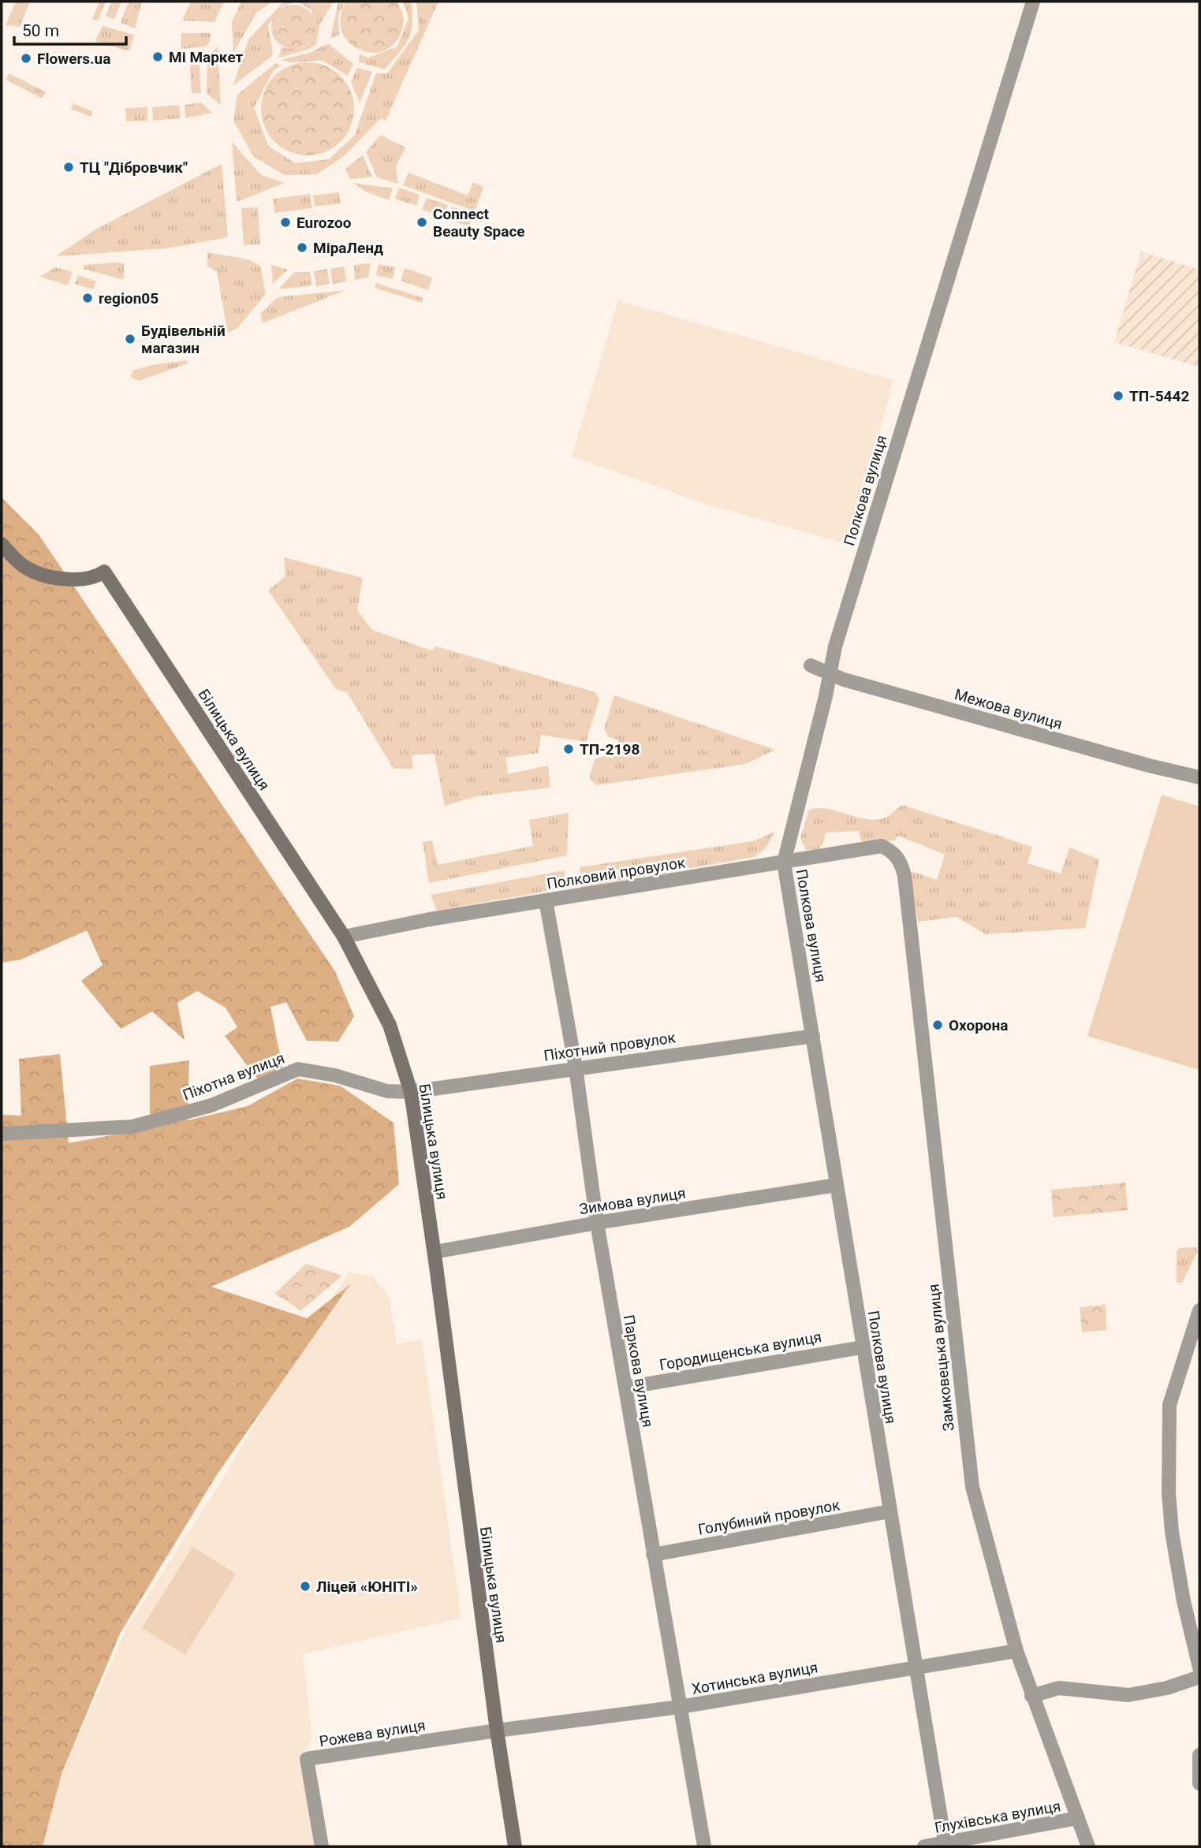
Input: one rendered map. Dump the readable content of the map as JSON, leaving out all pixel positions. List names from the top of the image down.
{
  "streets": {
    "main road": ["Білицька вулиця"],
    "street": [
      "Полкова вулиця",
      "Межова вулиця",
      "Полковий провулок",
      "Піхотний провулок",
      "Піхотна вулиця",
      "Зимова вулиця",
      "Городищенська вулиця",
      "Замковецька вулиця",
      "Паркова вулиця",
      "Голубиний провулок",
      "Хотинська вулиця",
      "Рожева вулиця",
      "Глухівська вулиця"
    ]
  },
  "crossings": [
    ["Полкова вулиця", "Межова вулиця"],
    ["Полкова вулиця", "Полковий провулок"],
    ["Полкова вулиця", "Піхотний провулок"],
    ["Полкова вулиця", "Зимова вулиця"],
    ["Полкова вулиця", "Городищенська вулиця"],
    ["Полкова вулиця", "Голубиний провулок"],
    ["Полкова вулиця", "Хотинська вулиця"],
    ["Полкова вулиця", "Глухівська вулиця"],
    ["Білицька вулиця", "Полковий провулок"],
    ["Білицька вулиця", "Піхотний провулок"],
    ["Білицька вулиця", "Піхотна вулиця"],
    ["Білицька вулиця", "Зимова вулиця"],
    ["Білицька вулиця", "Хотинська вулиця"],
    ["Білицька вулиця", "Рожева вулиця"],
    ["Полковий провулок", "Замковецька вулиця"],
    ["Полковий провулок", "Паркова вулиця"],
    ["Піхотний провулок", "Піхотна вулиця"],
    ["Піхотний провулок", "Паркова вулиця"],
    ["Зимова вулиця", "Паркова вулиця"],
    ["Городищенська вулиця", "Паркова вулиця"],
    ["Замковецька вулиця", "Хотинська вулиця"],
    ["Замковецька вулиця", "Глухівська вулиця"],
    ["Паркова вулиця", "Голубиний провулок"],
    ["Паркова вулиця", "Хотинська вулиця"],
    ["Хотинська вулиця", "Рожева вулиця"]
  ],
  "places": [
    "Мі Маркет",
    "Flowers.ua",
    "ТЦ \"Дібровчик\"",
    "Eurozoo",
    "Connect Beauty Space",
    "МіраЛенд",
    "region05",
    "Будівельній магазин",
    "ТП-5442",
    "ТП-2198",
    "Охорона",
    "Ліцей «ЮНІТІ»"
  ],
  "scale_bar": "50 m"
}
